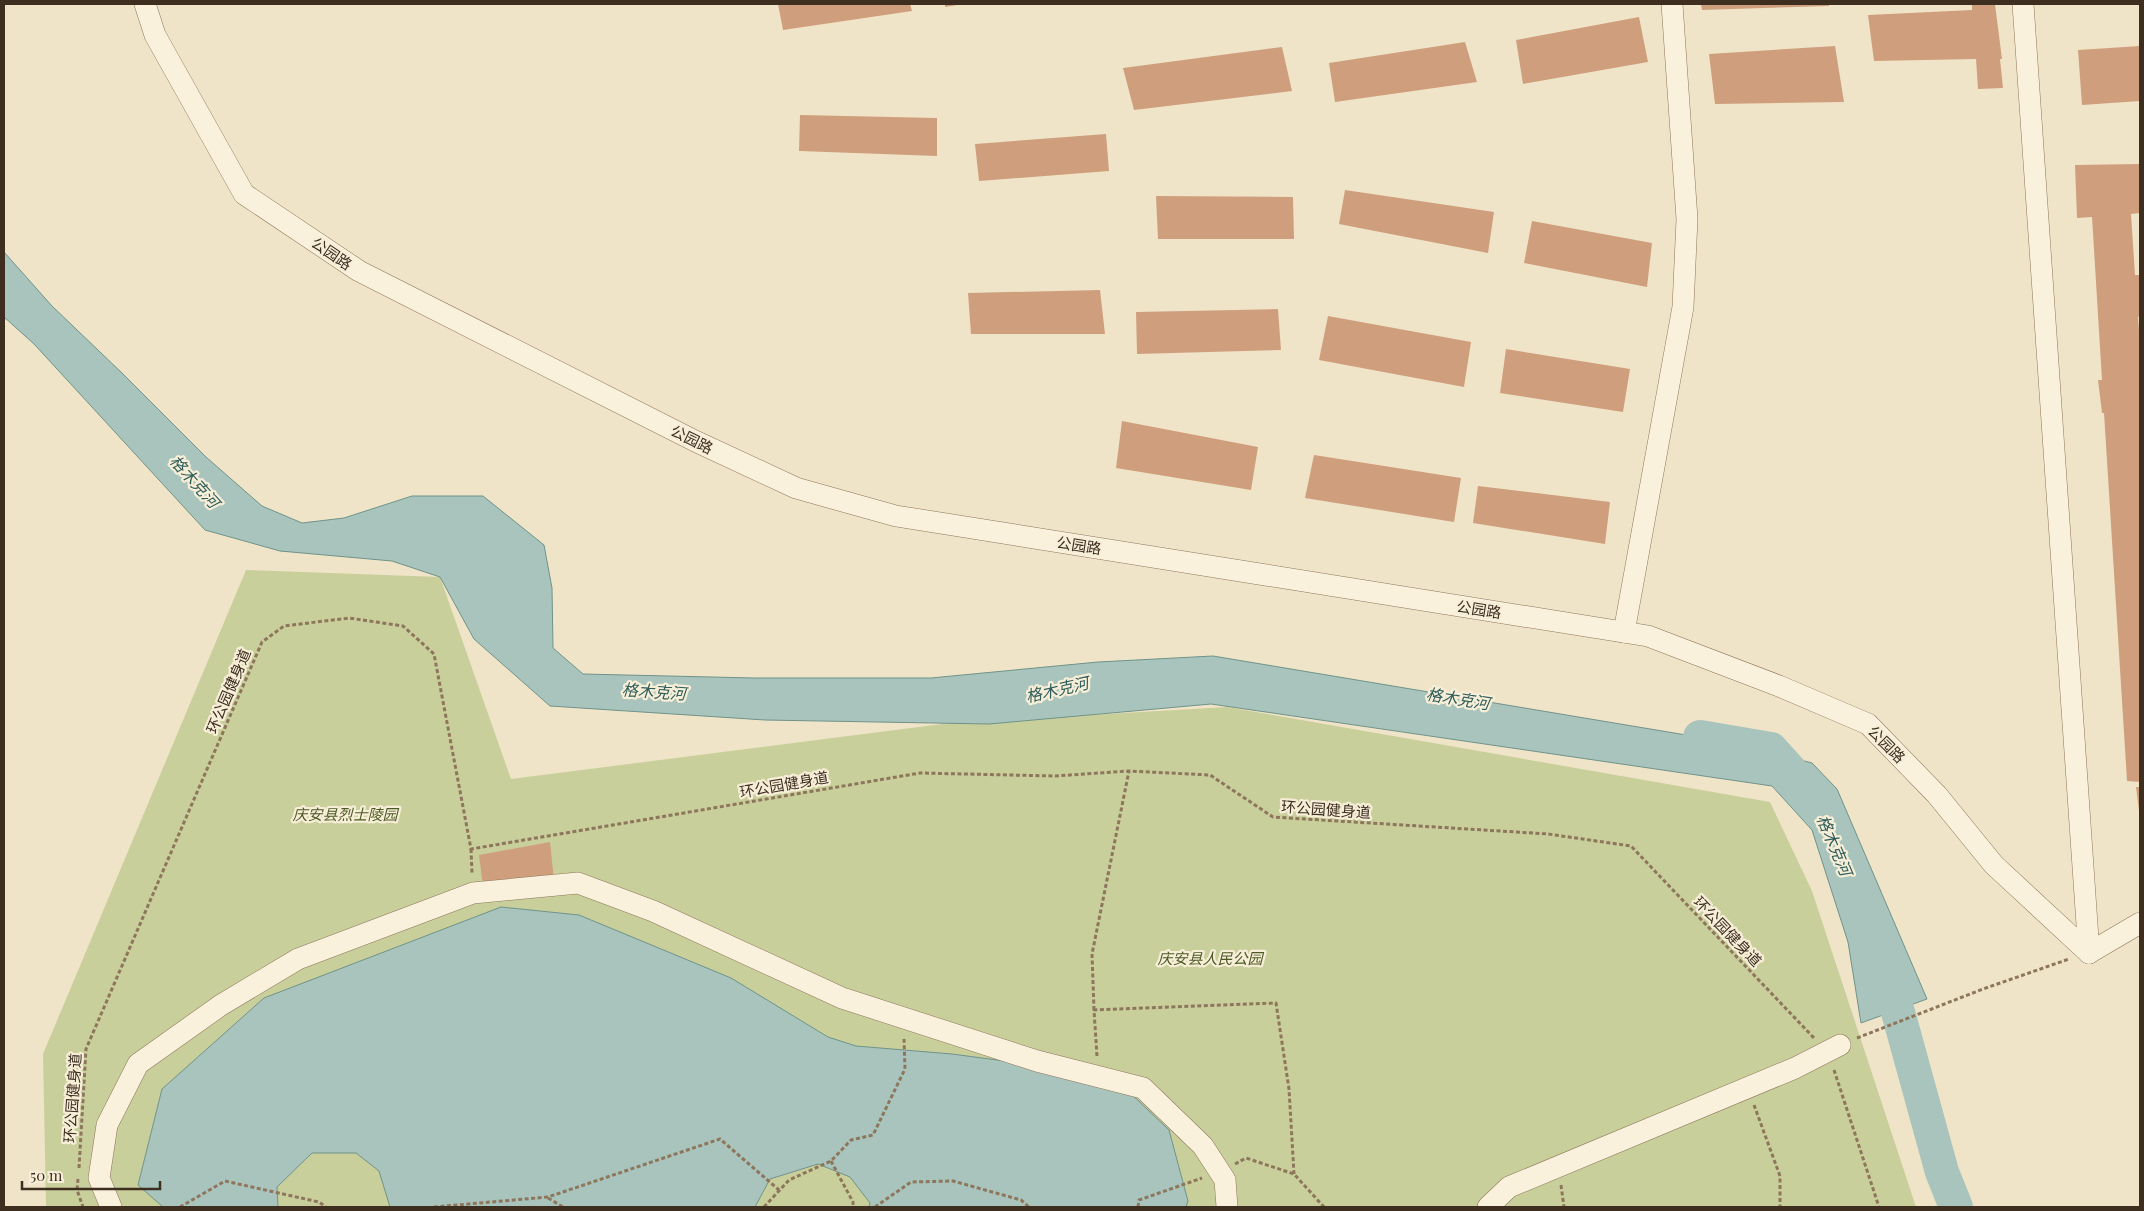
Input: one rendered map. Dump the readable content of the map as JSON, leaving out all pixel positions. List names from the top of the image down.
{
  "streets": {
    "street": ["公园路"],
    "path": ["环公园健身道"]
  },
  "water": ["格木克河"],
  "parks": ["庆安县烈士陵园", "庆安县人民公园"],
  "scale_bar": "50 m"
}
